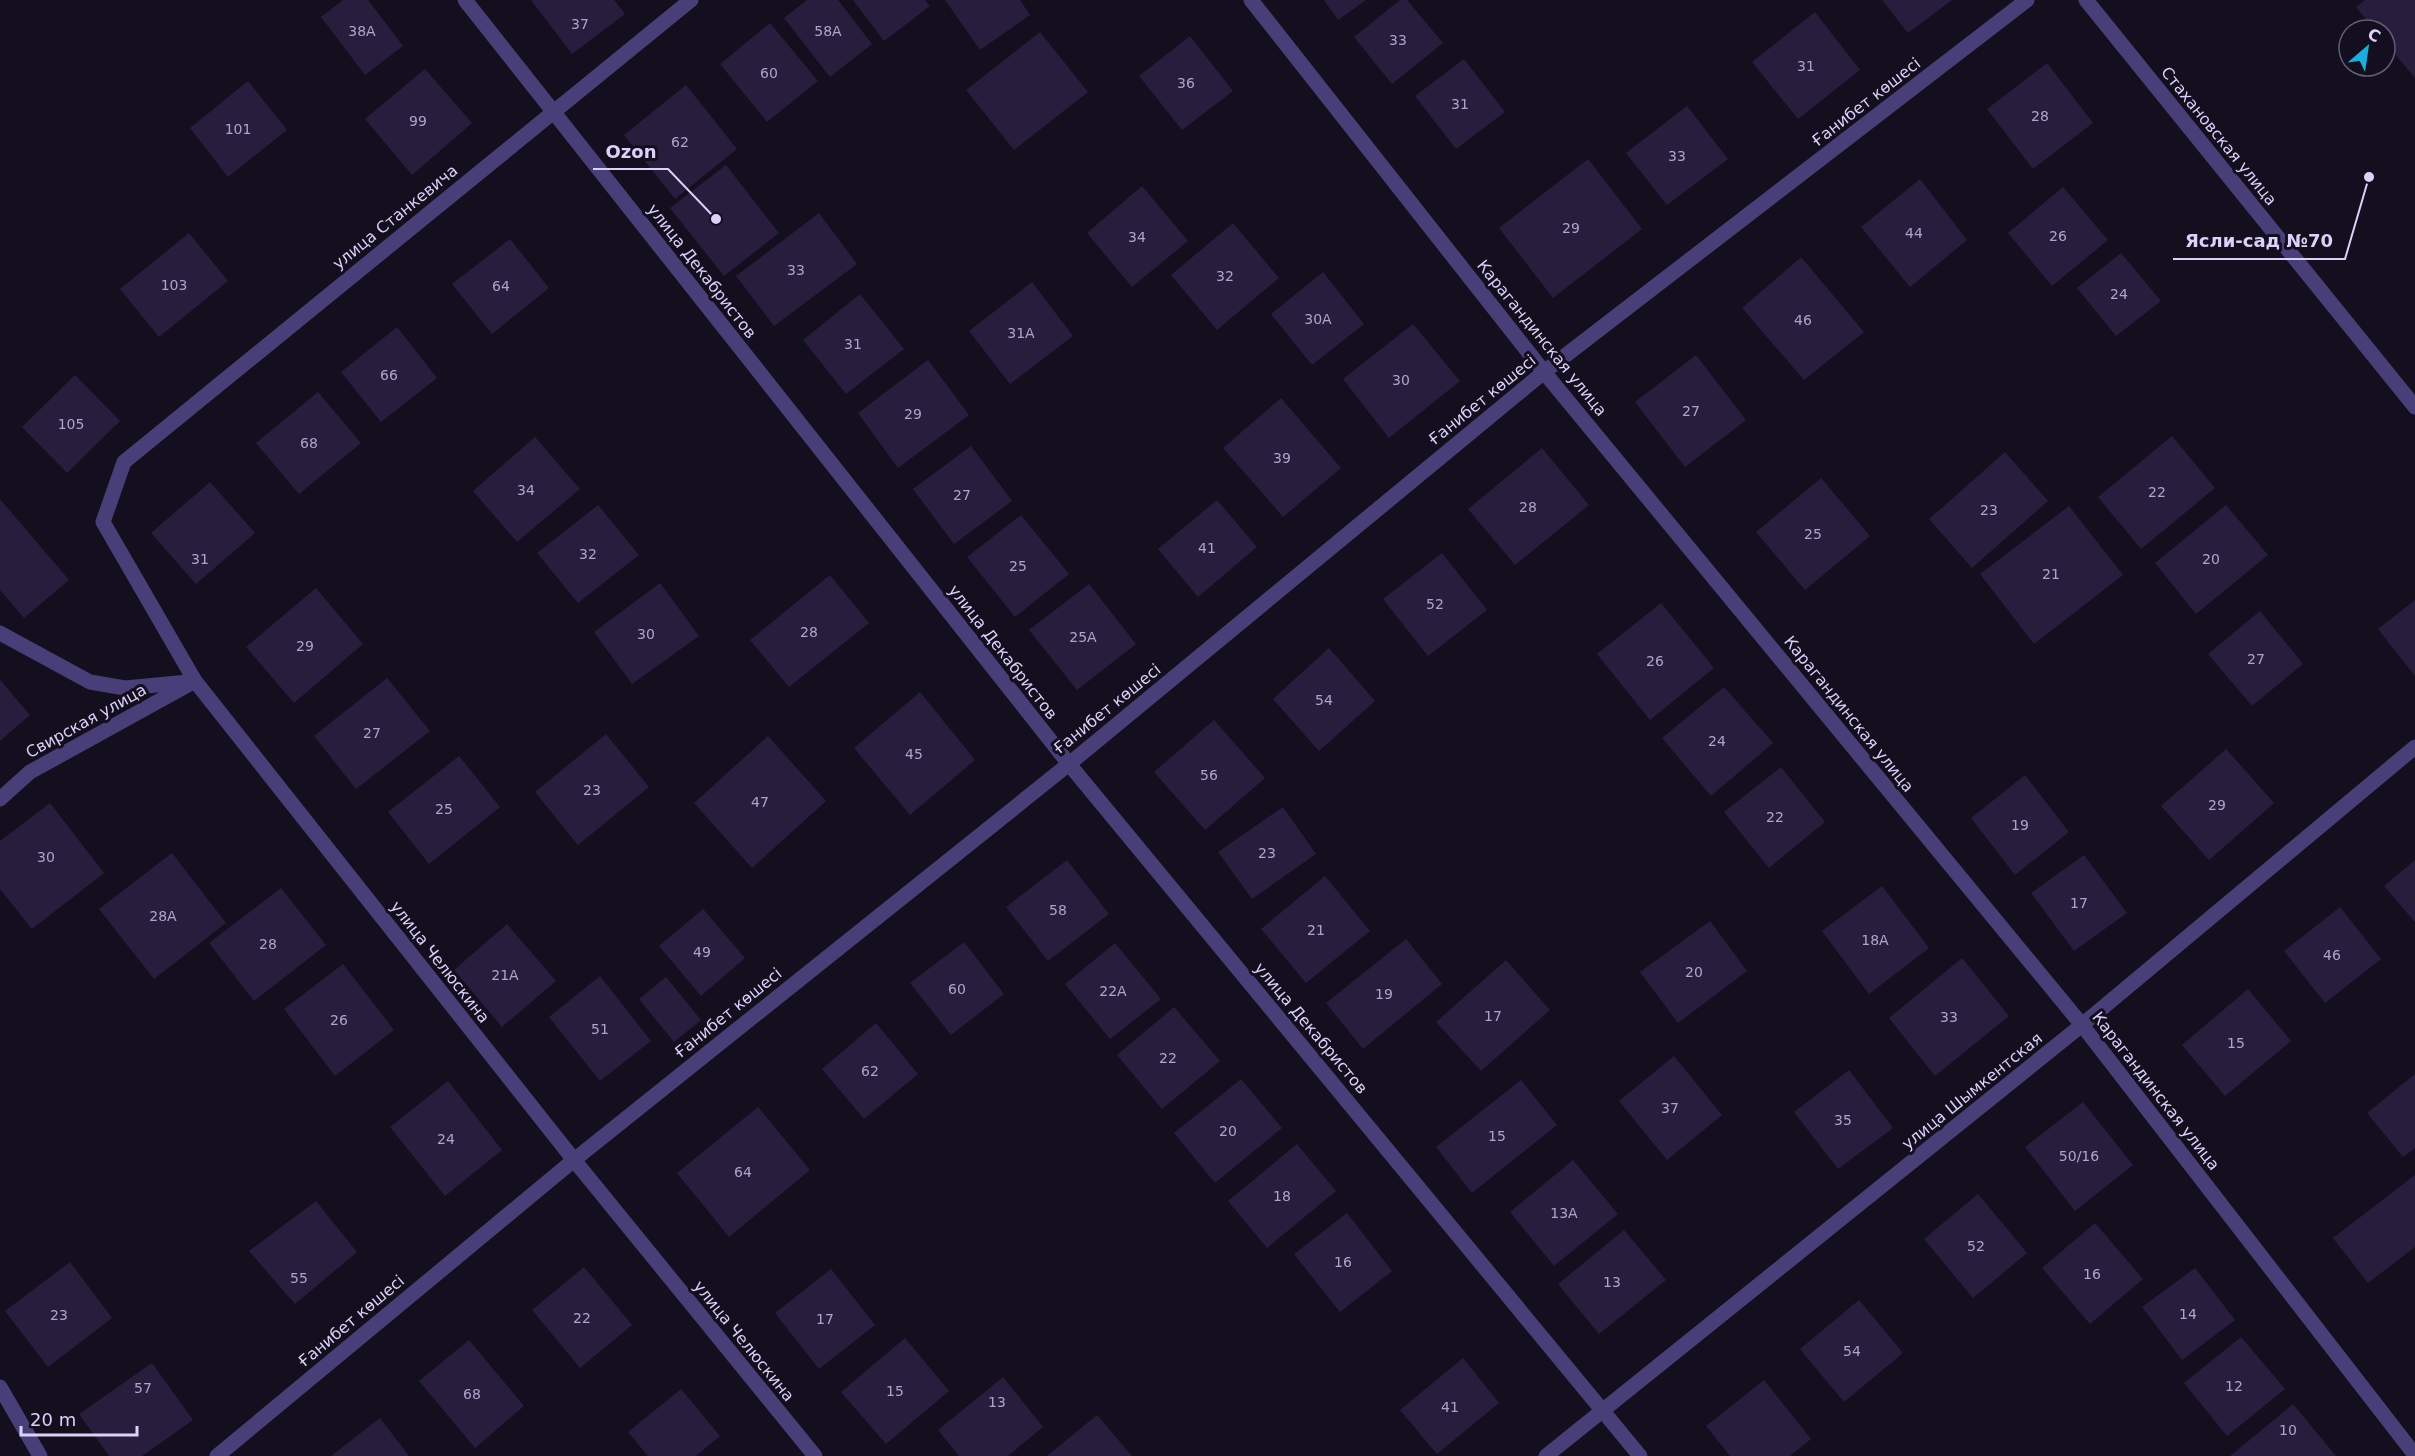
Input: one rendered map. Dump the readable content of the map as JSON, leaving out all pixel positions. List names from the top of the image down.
{
  "streets": {
    "street": [
      "Ғанибет көшесі",
      "Стахановская улица",
      "улица Станкевича",
      "улица Декабристов",
      "Карагандинская улица",
      "Свирская улица",
      "улица Челюскина",
      "улица Шымкентская"
    ]
  },
  "crossings": [
    ["Ғанибет көшесі", "улица Декабристов"],
    ["Ғанибет көшесі", "Карагандинская улица"],
    ["Ғанибет көшесі", "улица Челюскина"],
    ["улица Станкевича", "улица Декабристов"],
    ["улица Станкевича", "улица Челюскина"],
    ["улица Декабристов", "улица Шымкентская"],
    ["Карагандинская улица", "улица Шымкентская"],
    ["Свирская улица", "улица Челюскина"]
  ],
  "places": ["Ясли-сад №70", "Ozon"],
  "house_numbers": [
    "37",
    "38А",
    "58А",
    "33",
    "31",
    "60",
    "36",
    "31",
    "28",
    "99",
    "101",
    "62",
    "33",
    "29",
    "44",
    "26",
    "34",
    "33",
    "32",
    "103",
    "64",
    "24",
    "30А",
    "46",
    "31А",
    "31",
    "66",
    "30",
    "27",
    "29",
    "105",
    "68",
    "39",
    "34",
    "22",
    "27",
    "28",
    "23",
    "25",
    "41",
    "32",
    "31",
    "20",
    "25",
    "21",
    "52",
    "28",
    "30",
    "25А",
    "29",
    "27",
    "26",
    "54",
    "27",
    "24",
    "45",
    "56",
    "23",
    "47",
    "29",
    "25",
    "22",
    "19",
    "23",
    "30",
    "17",
    "58",
    "28А",
    "21",
    "18А",
    "28",
    "49",
    "46",
    "20",
    "21А",
    "60",
    "22А",
    "19",
    "17",
    "33",
    "26",
    "51",
    "15",
    "22",
    "62",
    "37",
    "35",
    "20",
    "15",
    "24",
    "50/16",
    "64",
    "18",
    "13А",
    "52",
    "16",
    "16",
    "55",
    "13",
    "14",
    "23",
    "22",
    "17",
    "54",
    "12",
    "57",
    "15",
    "68",
    "13",
    "41",
    "10"
  ],
  "scale_bar": "20 m",
  "north": "top right"
}
